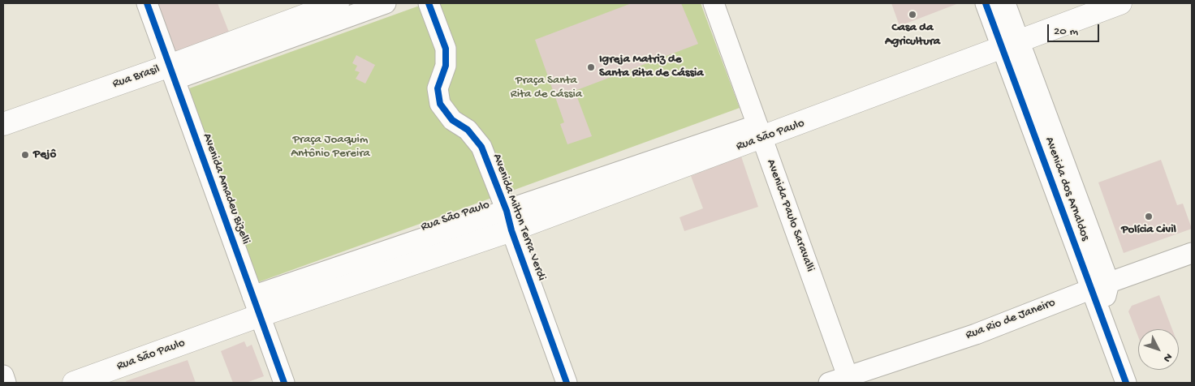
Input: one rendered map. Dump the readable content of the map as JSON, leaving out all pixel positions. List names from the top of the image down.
{
  "streets": {
    "main road": ["Rua Brasil", "Rua São Paulo"],
    "street": [
      "Avenida Amadeu Bizelli",
      "Avenida dos Arnaldos",
      "Avenida Paulo Saravalli",
      "Avenida Milton Terra Verdi",
      "Rua Rio de Janeiro"
    ]
  },
  "crossings": [
    ["Rua Brasil", "Avenida Amadeu Bizelli"],
    ["Rua São Paulo", "Avenida Amadeu Bizelli"],
    ["Rua São Paulo", "Avenida dos Arnaldos"],
    ["Rua São Paulo", "Avenida Paulo Saravalli"],
    ["Rua São Paulo", "Avenida Milton Terra Verdi"],
    ["Avenida dos Arnaldos", "Rua Rio de Janeiro"],
    ["Avenida Paulo Saravalli", "Rua Rio de Janeiro"]
  ],
  "parks": ["Praça Santa Rita de Cássia", "Praça Joaquim Antônio Pereira"],
  "places": [
    "Casa da Agricultura",
    "Igreja Matriz de Santa Rita de Cássia",
    "Pejô",
    "Polícia Civil"
  ],
  "scale_bar": "20 m",
  "north": "bottom right"
}
